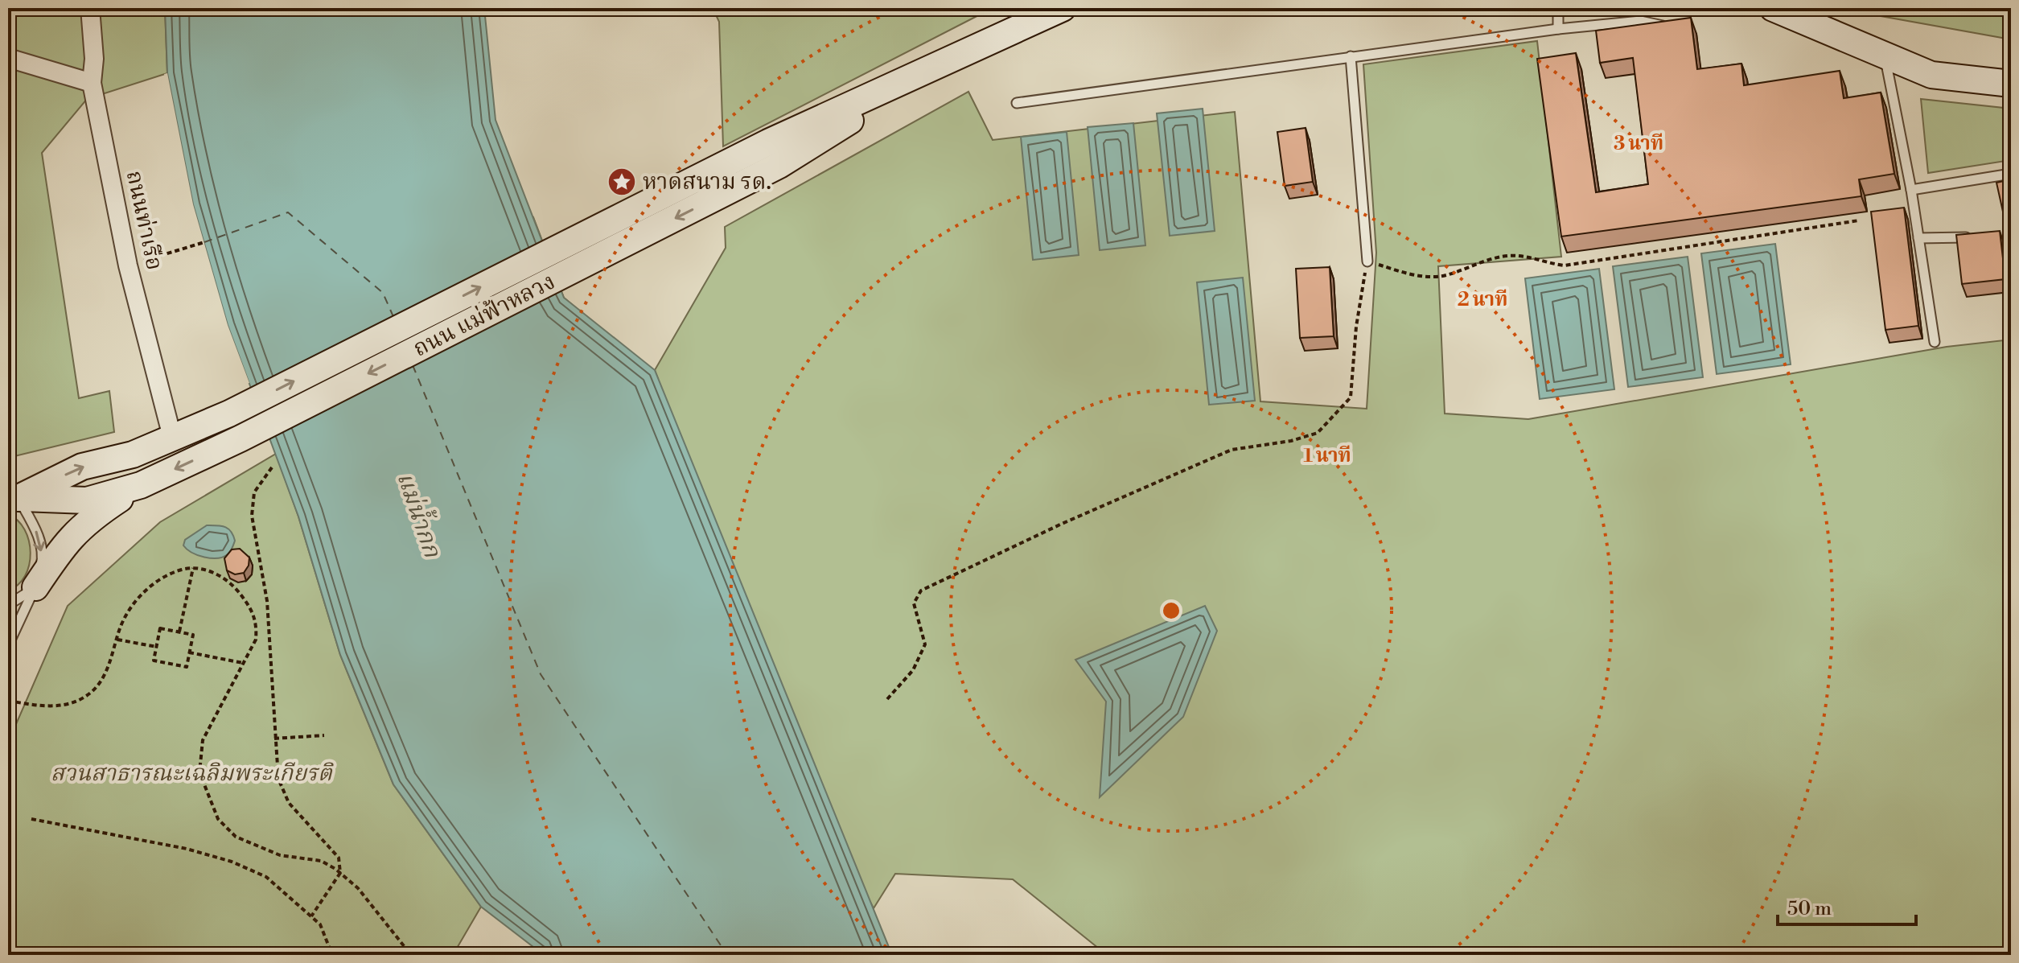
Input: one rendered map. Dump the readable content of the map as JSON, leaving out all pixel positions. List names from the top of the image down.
{
  "streets": {
    "street": ["ถนนท่าเรือ", "ถนน แม่ฟ้าหลวง"]
  },
  "crossings": [
    ["ถนนท่าเรือ", "ถนน แม่ฟ้าหลวง"]
  ],
  "water": ["แม่น้ำกก"],
  "parks": ["สวนสาธารณะเฉลิมพระเกียรติ"],
  "places": {
    "place": ["หาดสนาม รด."]
  },
  "scale_bar": "50 m",
  "rings": ["3 นาที", "2 นาที", "1 นาที"]
}
